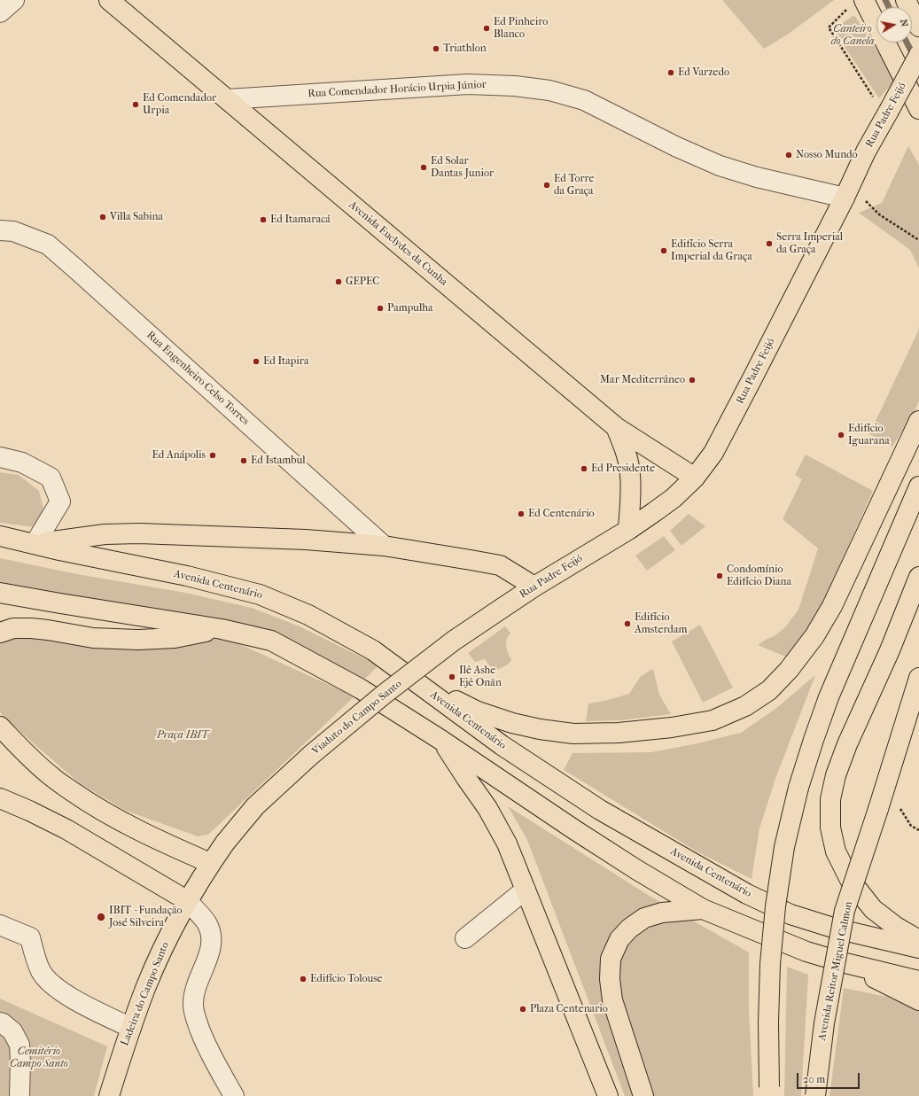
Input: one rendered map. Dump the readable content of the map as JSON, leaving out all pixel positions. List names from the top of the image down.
{
  "streets": {
    "main road": [
      "Rua Padre Feijó",
      "Avenida Euclydes da Cunha",
      "Avenida Centenário",
      "Viaduto do Campo Santo",
      "Avenida Reitor Miguel Calmon",
      "Ladeira do Campo Santo"
    ],
    "street": ["Rua Comendador Horácio Urpia Júnior", "Rua Engenheiro Celso Torres"]
  },
  "crossings": [
    ["Rua Comendador Horácio Urpia Júnior", "Rua Padre Feijó"],
    ["Rua Comendador Horácio Urpia Júnior", "Avenida Euclydes da Cunha"],
    ["Rua Padre Feijó", "Avenida Euclydes da Cunha"],
    ["Rua Padre Feijó", "Viaduto do Campo Santo"],
    ["Viaduto do Campo Santo", "Ladeira do Campo Santo"]
  ],
  "parks": ["Canteiro do Canela", "Praça IBIT", "Cemitério Campo Santo"],
  "places": [
    "Ed Pinheiro Blanco",
    "Triathlon",
    "Ed Varzedo",
    "Ed Comendador Urpia",
    "Nosso Mundo",
    "Ed Solar Dantas Junior",
    "Ed Torre da Graça",
    "Villa Sabina",
    "Ed Itamaracá",
    "Serra Imperial da Graça",
    "Edifício Serra Imperial da Graça",
    "GEPEC",
    "Pampulha",
    "Ed Itapira",
    "Mar Mediterrâneo",
    "Edifício Iguarana",
    "Ed Anápolis",
    "Ed Istambul",
    "Ed Presidente",
    "Ed Centenário",
    "Condomínio Edifício Diana",
    "Edifício Amsterdam",
    "Ilê Ashe Ejê Onãn",
    "IBIT - Fundação José Silveira",
    "Edifício Tolouse",
    "Plaza Centenario"
  ],
  "scale_bar": "20 m",
  "north": "right"
}
